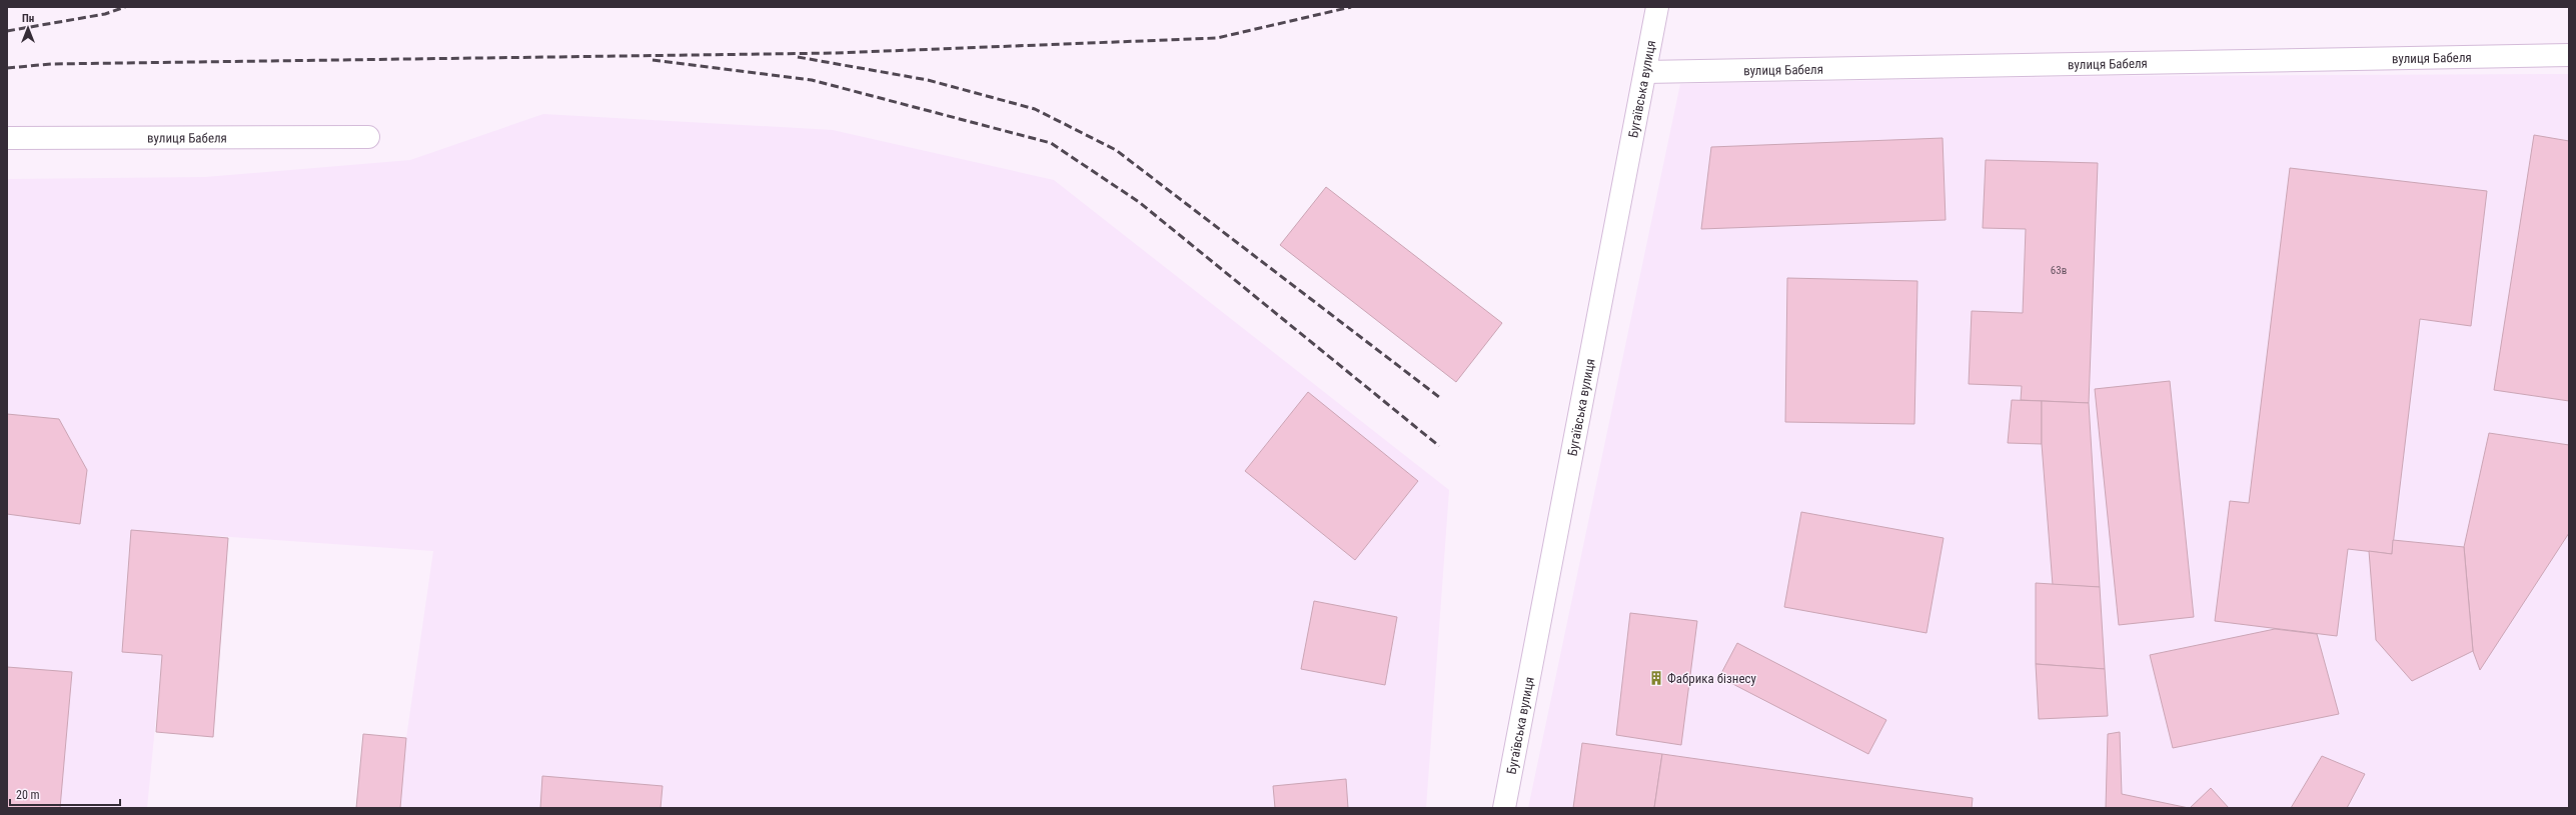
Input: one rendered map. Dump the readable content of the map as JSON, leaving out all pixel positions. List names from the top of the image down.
{
  "streets": {
    "street": ["вулиця Бабеля", "Бугаївська вулиця"]
  },
  "crossings": [
    ["вулиця Бабеля", "Бугаївська вулиця"]
  ],
  "places": {
    "building": ["Фабрика бізнесу"]
  },
  "house_numbers": ["63в"],
  "scale_bar": "20 m",
  "north": "top"
}
